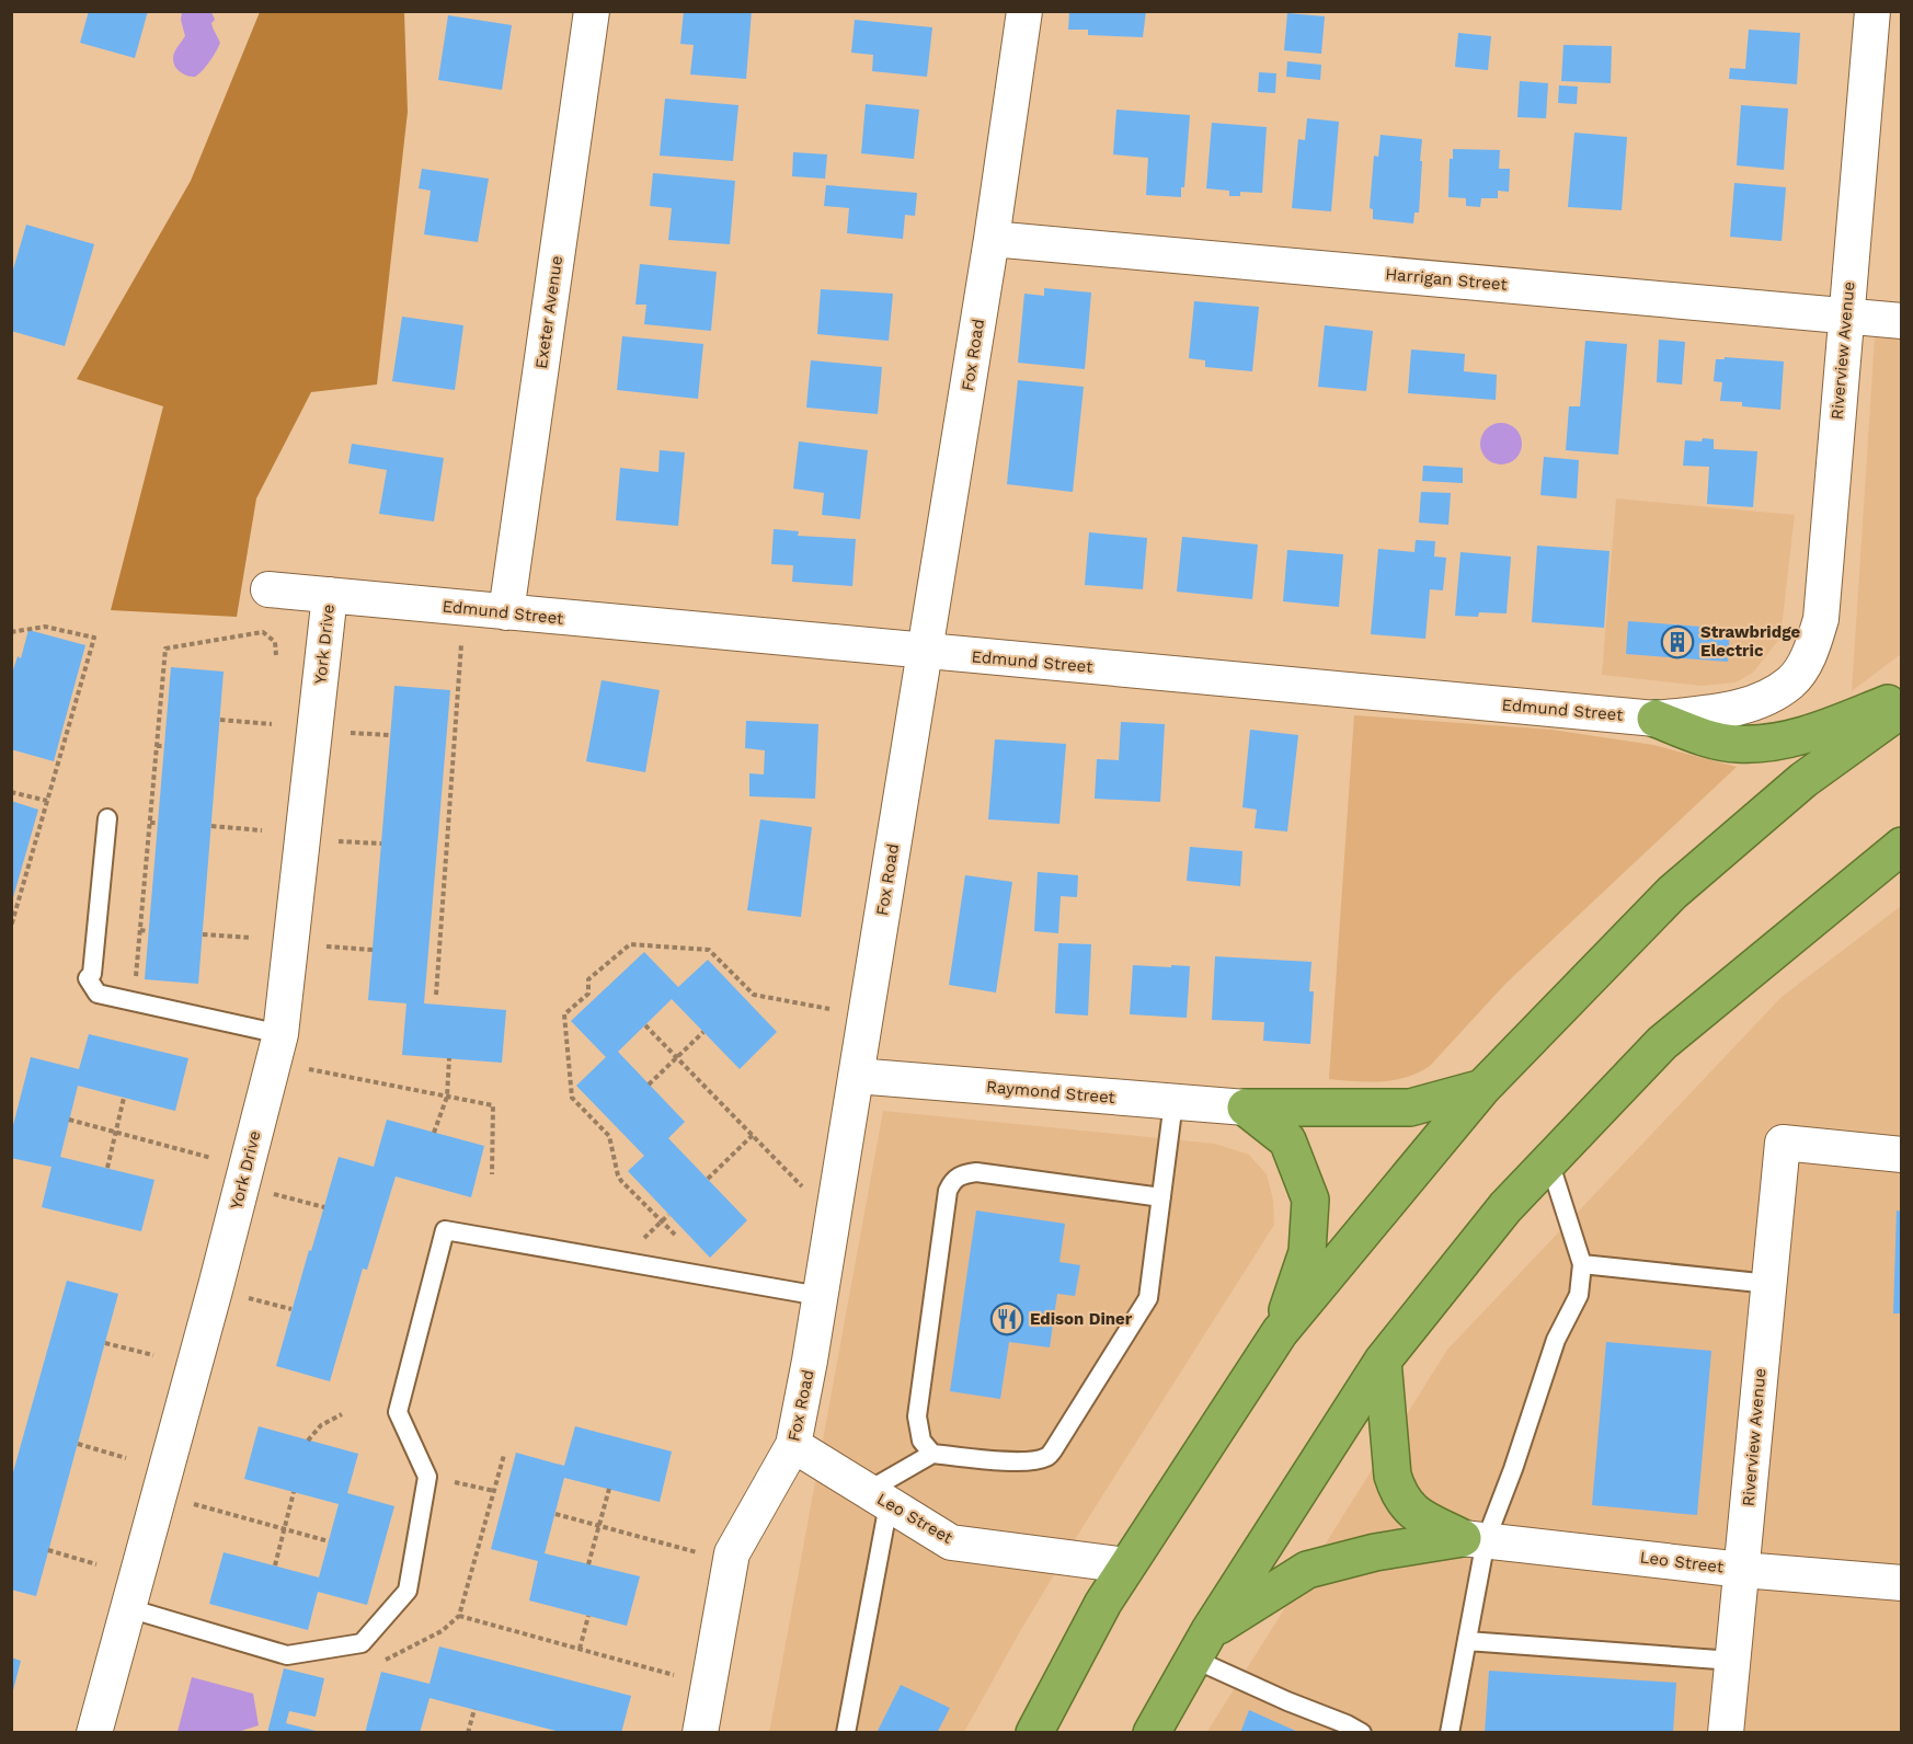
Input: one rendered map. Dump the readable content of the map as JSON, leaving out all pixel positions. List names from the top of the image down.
{
  "streets": {
    "street": [
      "Harrigan Street",
      "Exeter Avenue",
      "Riverview Avenue",
      "Fox Road",
      "Edmund Street",
      "York Drive",
      "Raymond Street",
      "Leo Street"
    ]
  },
  "crossings": [
    ["Harrigan Street", "Riverview Avenue"],
    ["Harrigan Street", "Fox Road"],
    ["Exeter Avenue", "Edmund Street"],
    ["Riverview Avenue", "Edmund Street"],
    ["Riverview Avenue", "Leo Street"],
    ["Fox Road", "Edmund Street"],
    ["Fox Road", "Raymond Street"],
    ["Fox Road", "Leo Street"],
    ["Edmund Street", "York Drive"]
  ],
  "places": {
    "building": ["Strawbridge Electric"],
    "restaurant": ["Edison Diner"]
  }
}
